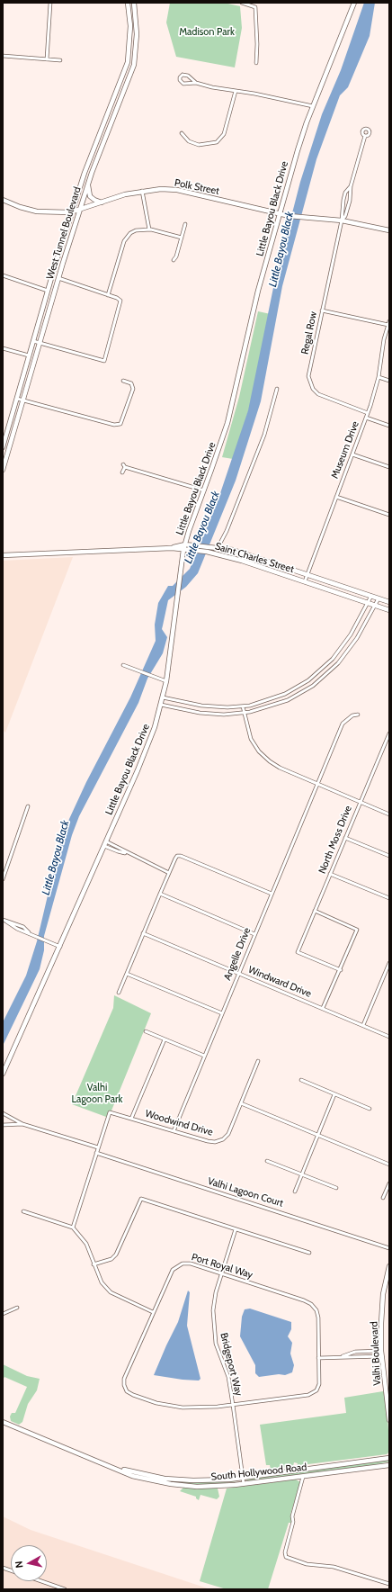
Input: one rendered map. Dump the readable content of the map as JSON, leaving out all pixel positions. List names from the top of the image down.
{
  "streets": {
    "main road": [
      "Polk Street",
      "Little Bayou Black Drive",
      "West Tunnel Boulevard",
      "Saint Charles Street",
      "Valhi Boulevard",
      "South Hollywood Road"
    ],
    "street": [
      "Regal Row",
      "Museum Drive",
      "North Moss Drive",
      "Angelle Drive",
      "Windward Drive",
      "Woodwind Drive",
      "Valhi Lagoon Court",
      "Port Royal Way",
      "Bridgeport Way"
    ]
  },
  "crossings": [
    ["Polk Street", "Little Bayou Black Drive"],
    ["Polk Street", "West Tunnel Boulevard"],
    ["Polk Street", "Regal Row"],
    ["Little Bayou Black Drive", "Saint Charles Street"],
    ["Regal Row", "Museum Drive"],
    ["Museum Drive", "Saint Charles Street"],
    ["Angelle Drive", "Windward Drive"],
    ["Angelle Drive", "Woodwind Drive"],
    ["Port Royal Way", "Bridgeport Way"],
    ["Bridgeport Way", "South Hollywood Road"]
  ],
  "water": ["Little Bayou Black"],
  "parks": ["Madison Park", "Valhi Lagoon Park"],
  "north": "left"
}
